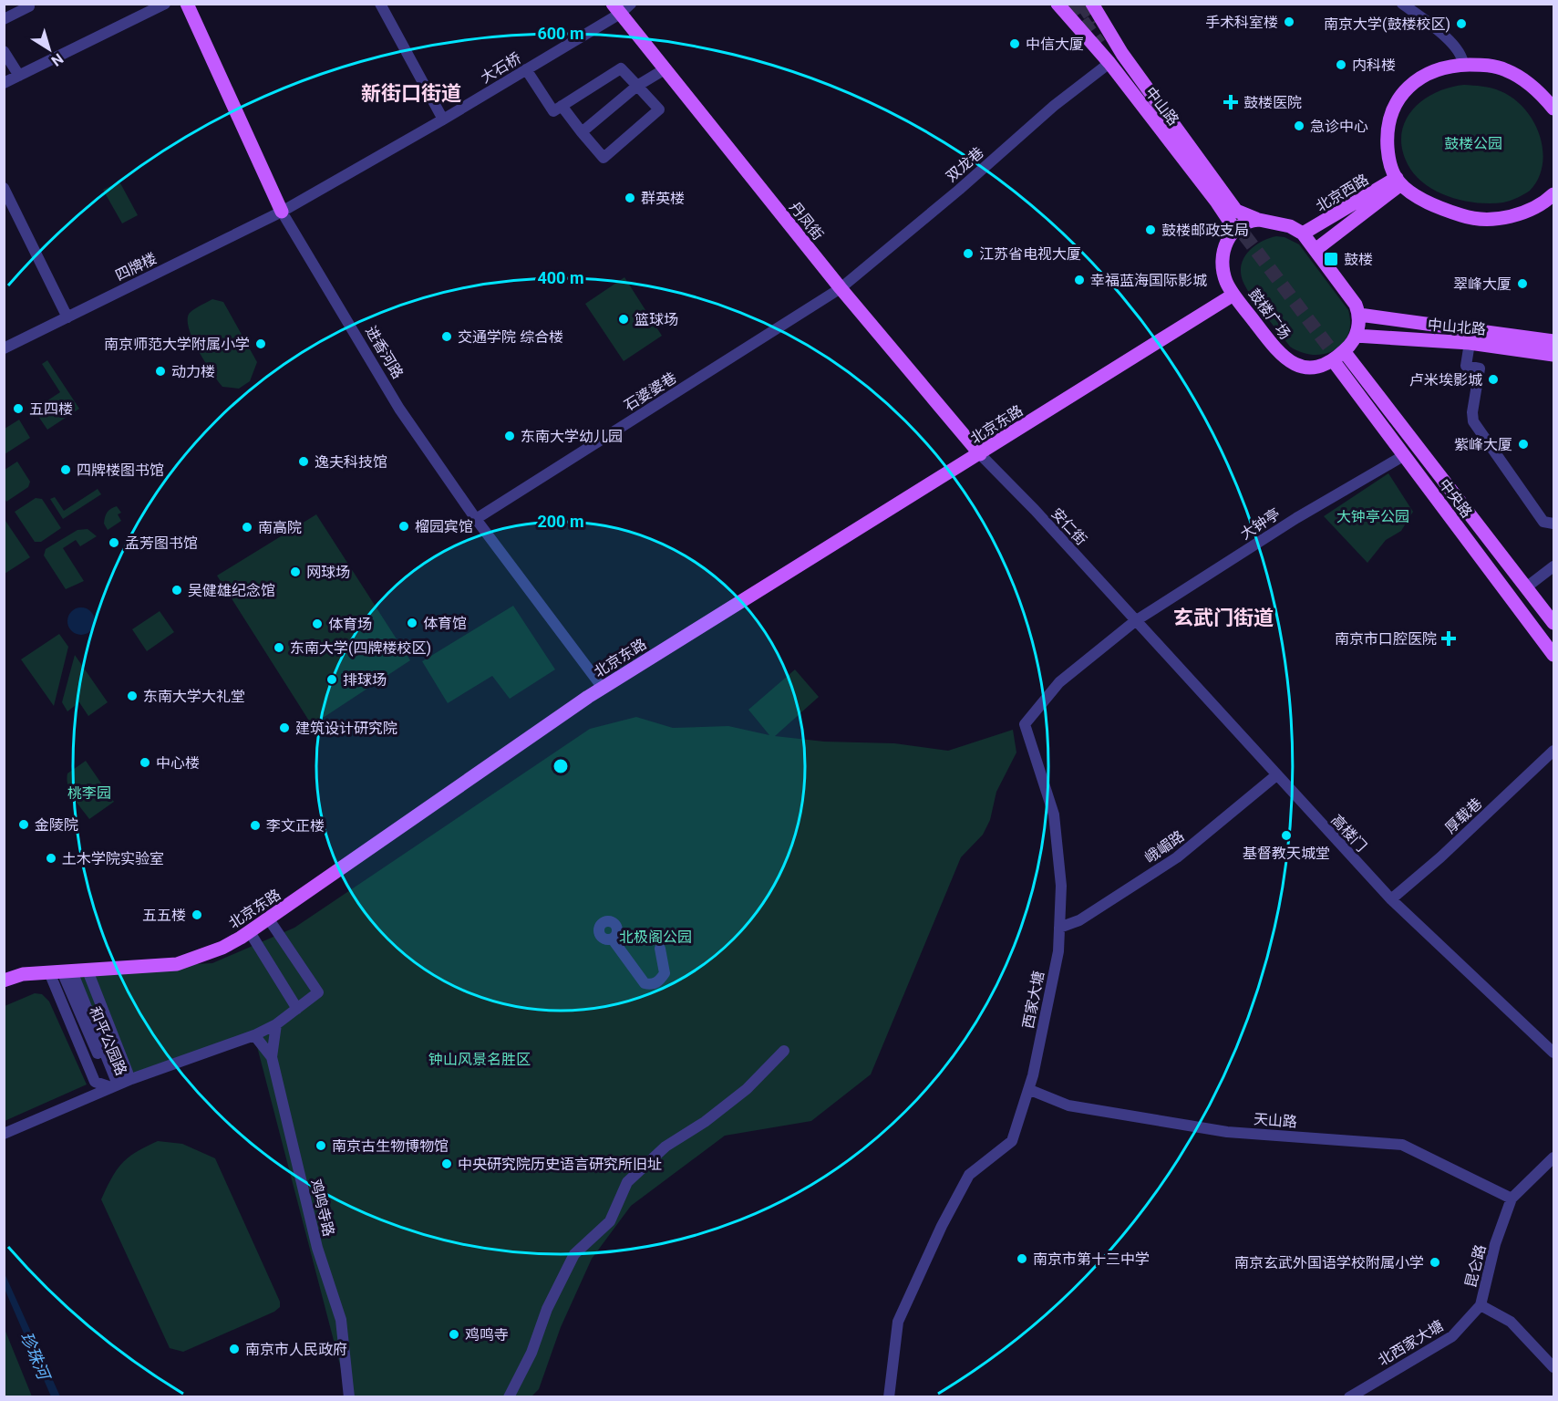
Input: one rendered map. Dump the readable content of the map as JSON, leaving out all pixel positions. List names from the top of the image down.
{
  "streets": {
    "main road": [
      "中山路",
      "北京西路",
      "丹凤街",
      "鼓楼广场",
      "中山北路",
      "进香河路",
      "北京东路",
      "中央路"
    ],
    "street": [
      "大石桥",
      "双龙巷",
      "四牌楼",
      "石婆婆巷",
      "大钟亭",
      "安仁街",
      "厚载巷",
      "高楼门",
      "峨嵋路",
      "西家大塘",
      "和平公园路",
      "天山路",
      "鸡鸣寺路",
      "昆仑路",
      "北西家大塘"
    ]
  },
  "crossings": [
    ["大石桥", "丹凤街"],
    ["大石桥", "四牌楼"],
    ["大石桥", "进香河路"],
    ["中山路", "双龙巷"],
    ["中山路", "北京西路"],
    ["中山路", "鼓楼广场"],
    ["中山路", "中山北路"],
    ["中山路", "北京东路"],
    ["中山路", "中央路"],
    ["双龙巷", "丹凤街"],
    ["双龙巷", "石婆婆巷"],
    ["北京西路", "鼓楼广场"],
    ["北京西路", "中山北路"],
    ["北京西路", "北京东路"],
    ["北京西路", "中央路"],
    ["丹凤街", "石婆婆巷"],
    ["丹凤街", "北京东路"],
    ["丹凤街", "安仁街"],
    ["四牌楼", "进香河路"],
    ["鼓楼广场", "中山北路"],
    ["鼓楼广场", "北京东路"],
    ["鼓楼广场", "中央路"],
    ["中山北路", "北京东路"],
    ["中山北路", "中央路"],
    ["进香河路", "石婆婆巷"],
    ["进香河路", "北京东路"],
    ["北京东路", "中央路"],
    ["北京东路", "安仁街"],
    ["北京东路", "和平公园路"],
    ["中央路", "大钟亭"],
    ["大钟亭", "安仁街"],
    ["大钟亭", "高楼门"],
    ["大钟亭", "西家大塘"],
    ["安仁街", "高楼门"],
    ["安仁街", "西家大塘"],
    ["厚载巷", "高楼门"],
    ["高楼门", "峨嵋路"],
    ["高楼门", "西家大塘"],
    ["峨嵋路", "西家大塘"],
    ["西家大塘", "天山路"],
    ["天山路", "昆仑路"],
    ["昆仑路", "北西家大塘"]
  ],
  "districts": ["新街口街道", "玄武门街道"],
  "water": ["珍珠河"],
  "parks": [
    "鼓楼公园",
    "大钟亭公园",
    "桃李园",
    "北极阁公园",
    "钟山风景名胜区"
  ],
  "places": {
    "other": [
      "手术科室楼",
      "南京大学(鼓楼校区)",
      "中信大厦",
      "内科楼",
      "急诊中心",
      "群英楼",
      "鼓楼邮政支局",
      "江苏省电视大厦",
      "幸福蓝海国际影城",
      "翠峰大厦",
      "篮球场",
      "交通学院 综合楼",
      "南京师范大学附属小学",
      "动力楼",
      "卢米埃影城",
      "五四楼",
      "东南大学幼儿园",
      "紫峰大厦",
      "逸夫科技馆",
      "四牌楼图书馆",
      "榴园宾馆",
      "南高院",
      "孟芳图书馆",
      "网球场",
      "吴健雄纪念馆",
      "体育馆",
      "体育场",
      "东南大学(四牌楼校区)",
      "排球场",
      "东南大学大礼堂",
      "建筑设计研究院",
      "中心楼",
      "金陵院",
      "李文正楼",
      "基督教天城堂",
      "土木学院实验室",
      "五五楼",
      "南京古生物博物馆",
      "中央研究院历史语言研究所旧址",
      "南京市第十三中学",
      "南京玄武外国语学校附属小学",
      "鸡鸣寺",
      "南京市人民政府"
    ],
    "health": ["鼓楼医院", "南京市口腔医院"],
    "transit": ["鼓楼"]
  },
  "north": "bottom right",
  "rings": ["600 m", "400 m", "200 m"]
}
